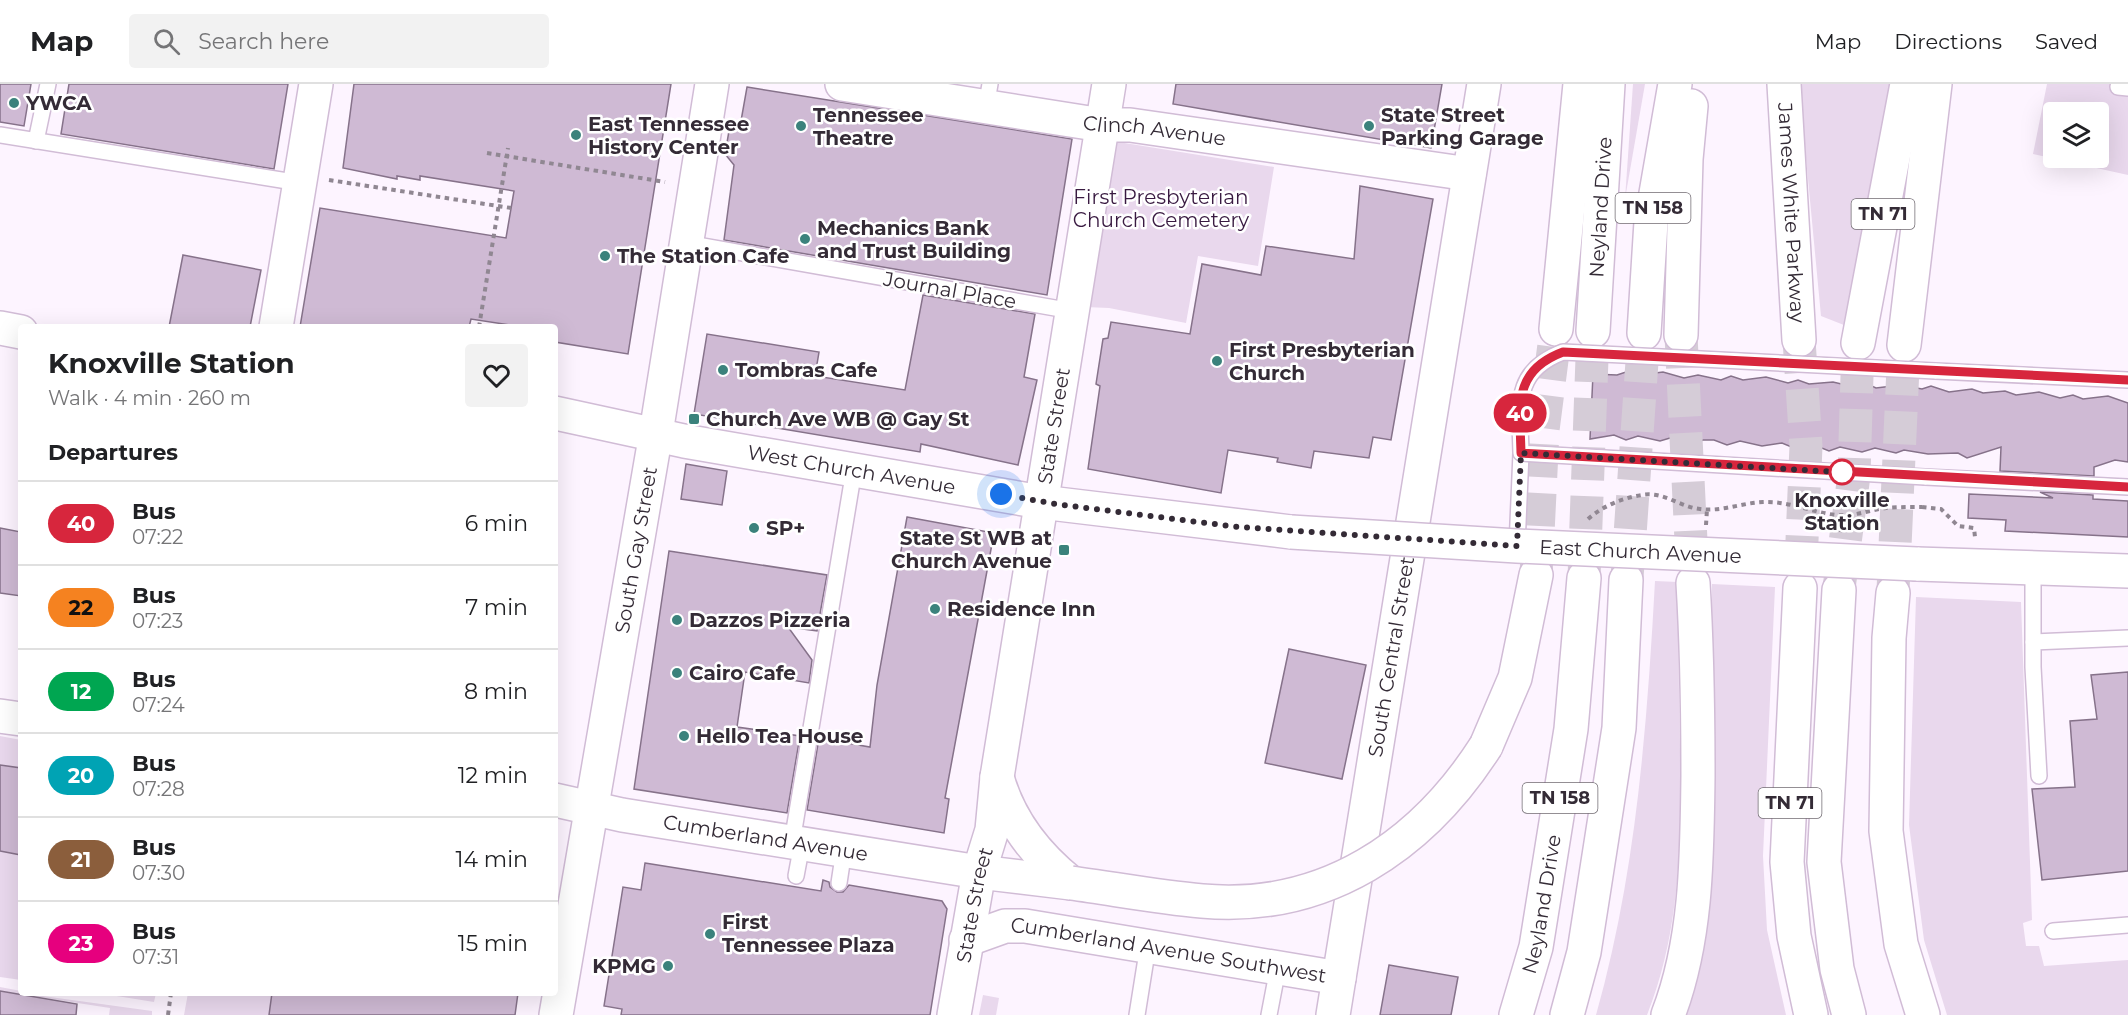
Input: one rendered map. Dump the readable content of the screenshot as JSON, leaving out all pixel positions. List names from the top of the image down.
{
  "streets": {
    "main road": [
      "Clinch Avenue",
      "Neyland Drive",
      "TN 158",
      "James White Parkway",
      "TN 71",
      "State Street",
      "West Church Avenue",
      "South Gay Street",
      "East Church Avenue",
      "South Central Street",
      "Cumberland Avenue",
      "Cumberland Avenue Southwest"
    ],
    "lane": ["Journal Place"]
  },
  "crossings": [
    ["Clinch Avenue", "State Street"],
    ["Clinch Avenue", "South Central Street"],
    ["Journal Place", "State Street"],
    ["Journal Place", "South Gay Street"],
    ["State Street", "West Church Avenue"],
    ["State Street", "Cumberland Avenue"],
    ["State Street", "Cumberland Avenue Southwest"],
    ["West Church Avenue", "South Gay Street"],
    ["West Church Avenue", "East Church Avenue"],
    ["South Gay Street", "Cumberland Avenue"],
    ["South Central Street", "Cumberland Avenue Southwest"]
  ],
  "parks": ["First Presbyterian Church Cemetery"],
  "places": {
    "other": [
      "YWCA",
      "Tennessee Theatre",
      "State Street Parking Garage",
      "East Tennessee History Center",
      "Mechanics Bank and Trust Building",
      "The Station Cafe",
      "First Presbyterian Church",
      "Tombras Cafe",
      "Knoxville Station",
      "SP+",
      "Residence Inn",
      "Dazzos Pizzeria",
      "Cairo Cafe",
      "Hello Tea House",
      "First Tennessee Plaza",
      "KPMG"
    ],
    "transit": ["Church Ave WB @ Gay St", "State St WB at Church Avenue"]
  },
  "lines": ["bus line 40"],
  "page": {
    "header": "Map",
    "search": "Search here",
    "nav": ["Map", "Directions", "Saved"],
    "on_map": "40",
    "heading": [
      ["Knoxville Station", "Walk · 4 min · 260 m"],
      "Departures"
    ],
    "list": [
      {
        "mark": "40",
        "name": "Bus",
        "note": "07:22",
        "value": "6 min"
      },
      {
        "mark": "22",
        "name": "Bus",
        "note": "07:23",
        "value": "7 min"
      },
      {
        "mark": "12",
        "name": "Bus",
        "note": "07:24",
        "value": "8 min"
      },
      {
        "mark": "20",
        "name": "Bus",
        "note": "07:28",
        "value": "12 min"
      },
      {
        "mark": "21",
        "name": "Bus",
        "note": "07:30",
        "value": "14 min"
      },
      {
        "mark": "23",
        "name": "Bus",
        "note": "07:31",
        "value": "15 min"
      }
    ]
  }
}
